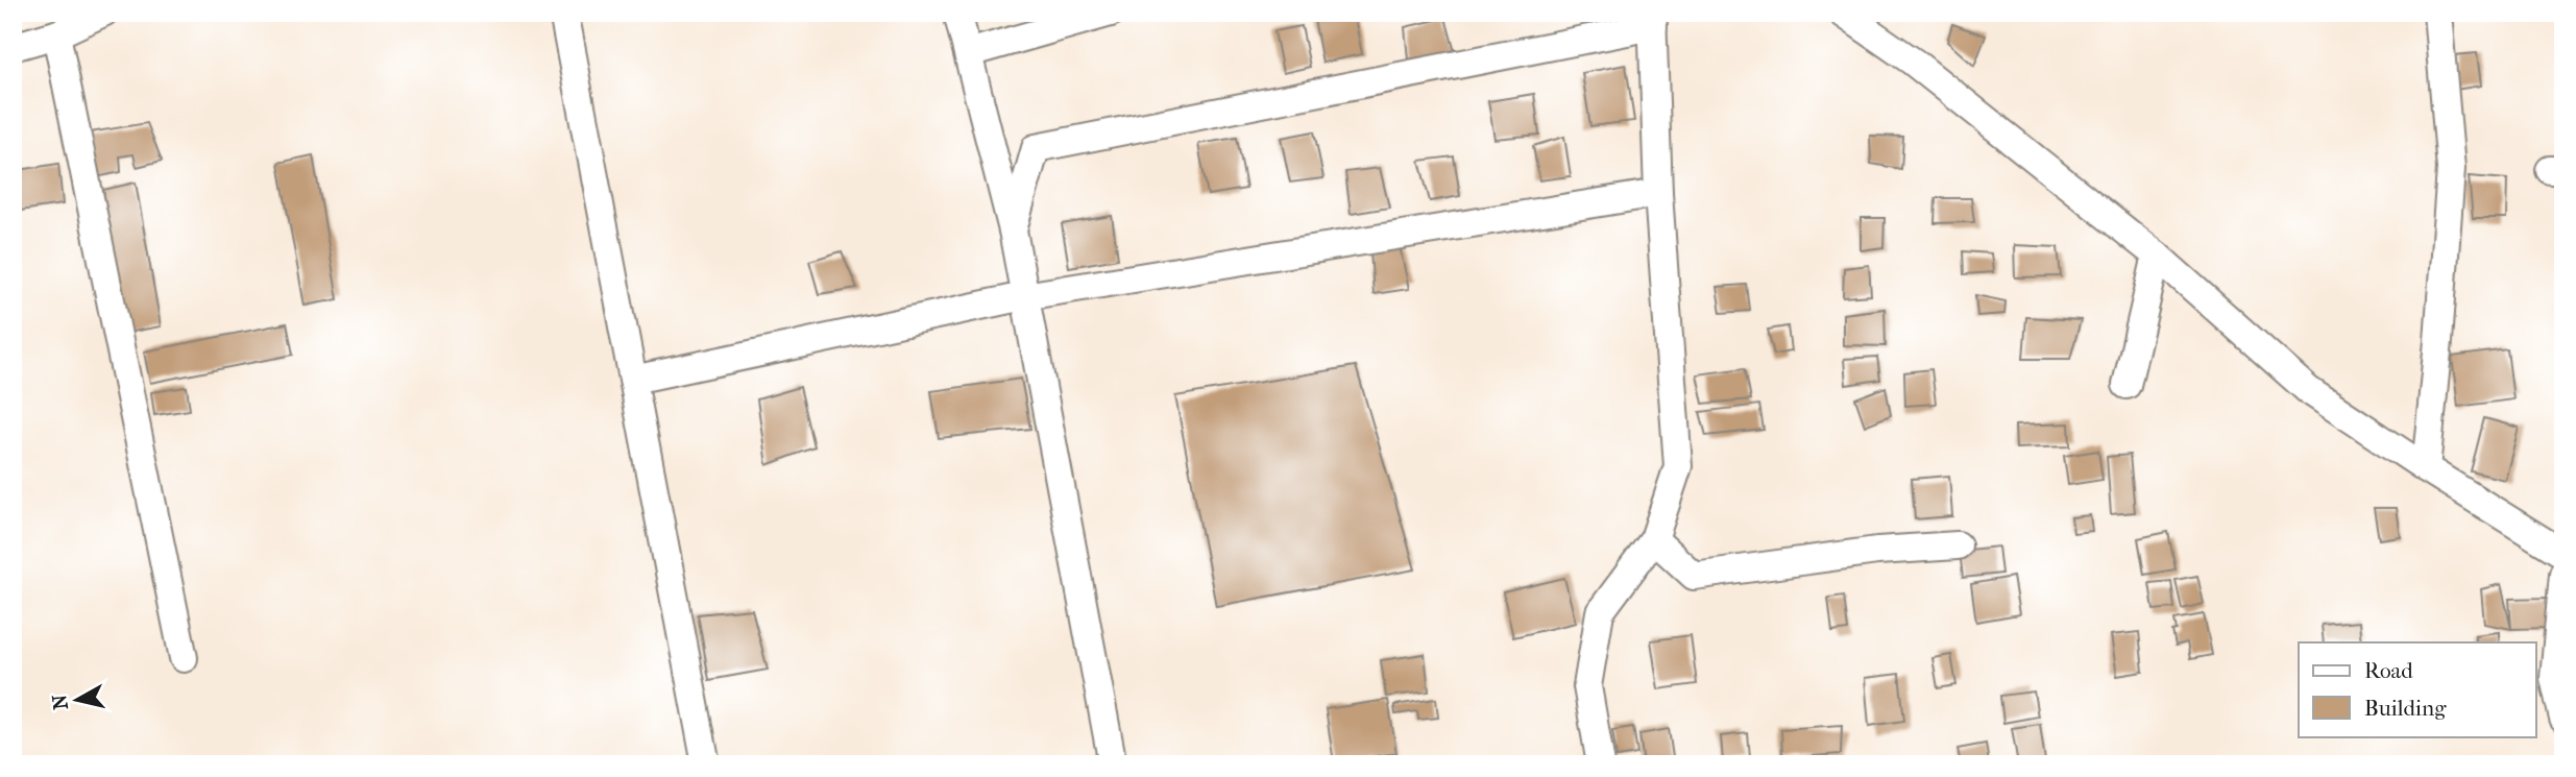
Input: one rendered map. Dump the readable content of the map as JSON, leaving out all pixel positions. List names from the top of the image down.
{
  "legend": ["Road", "Building"],
  "north": "left"
}
